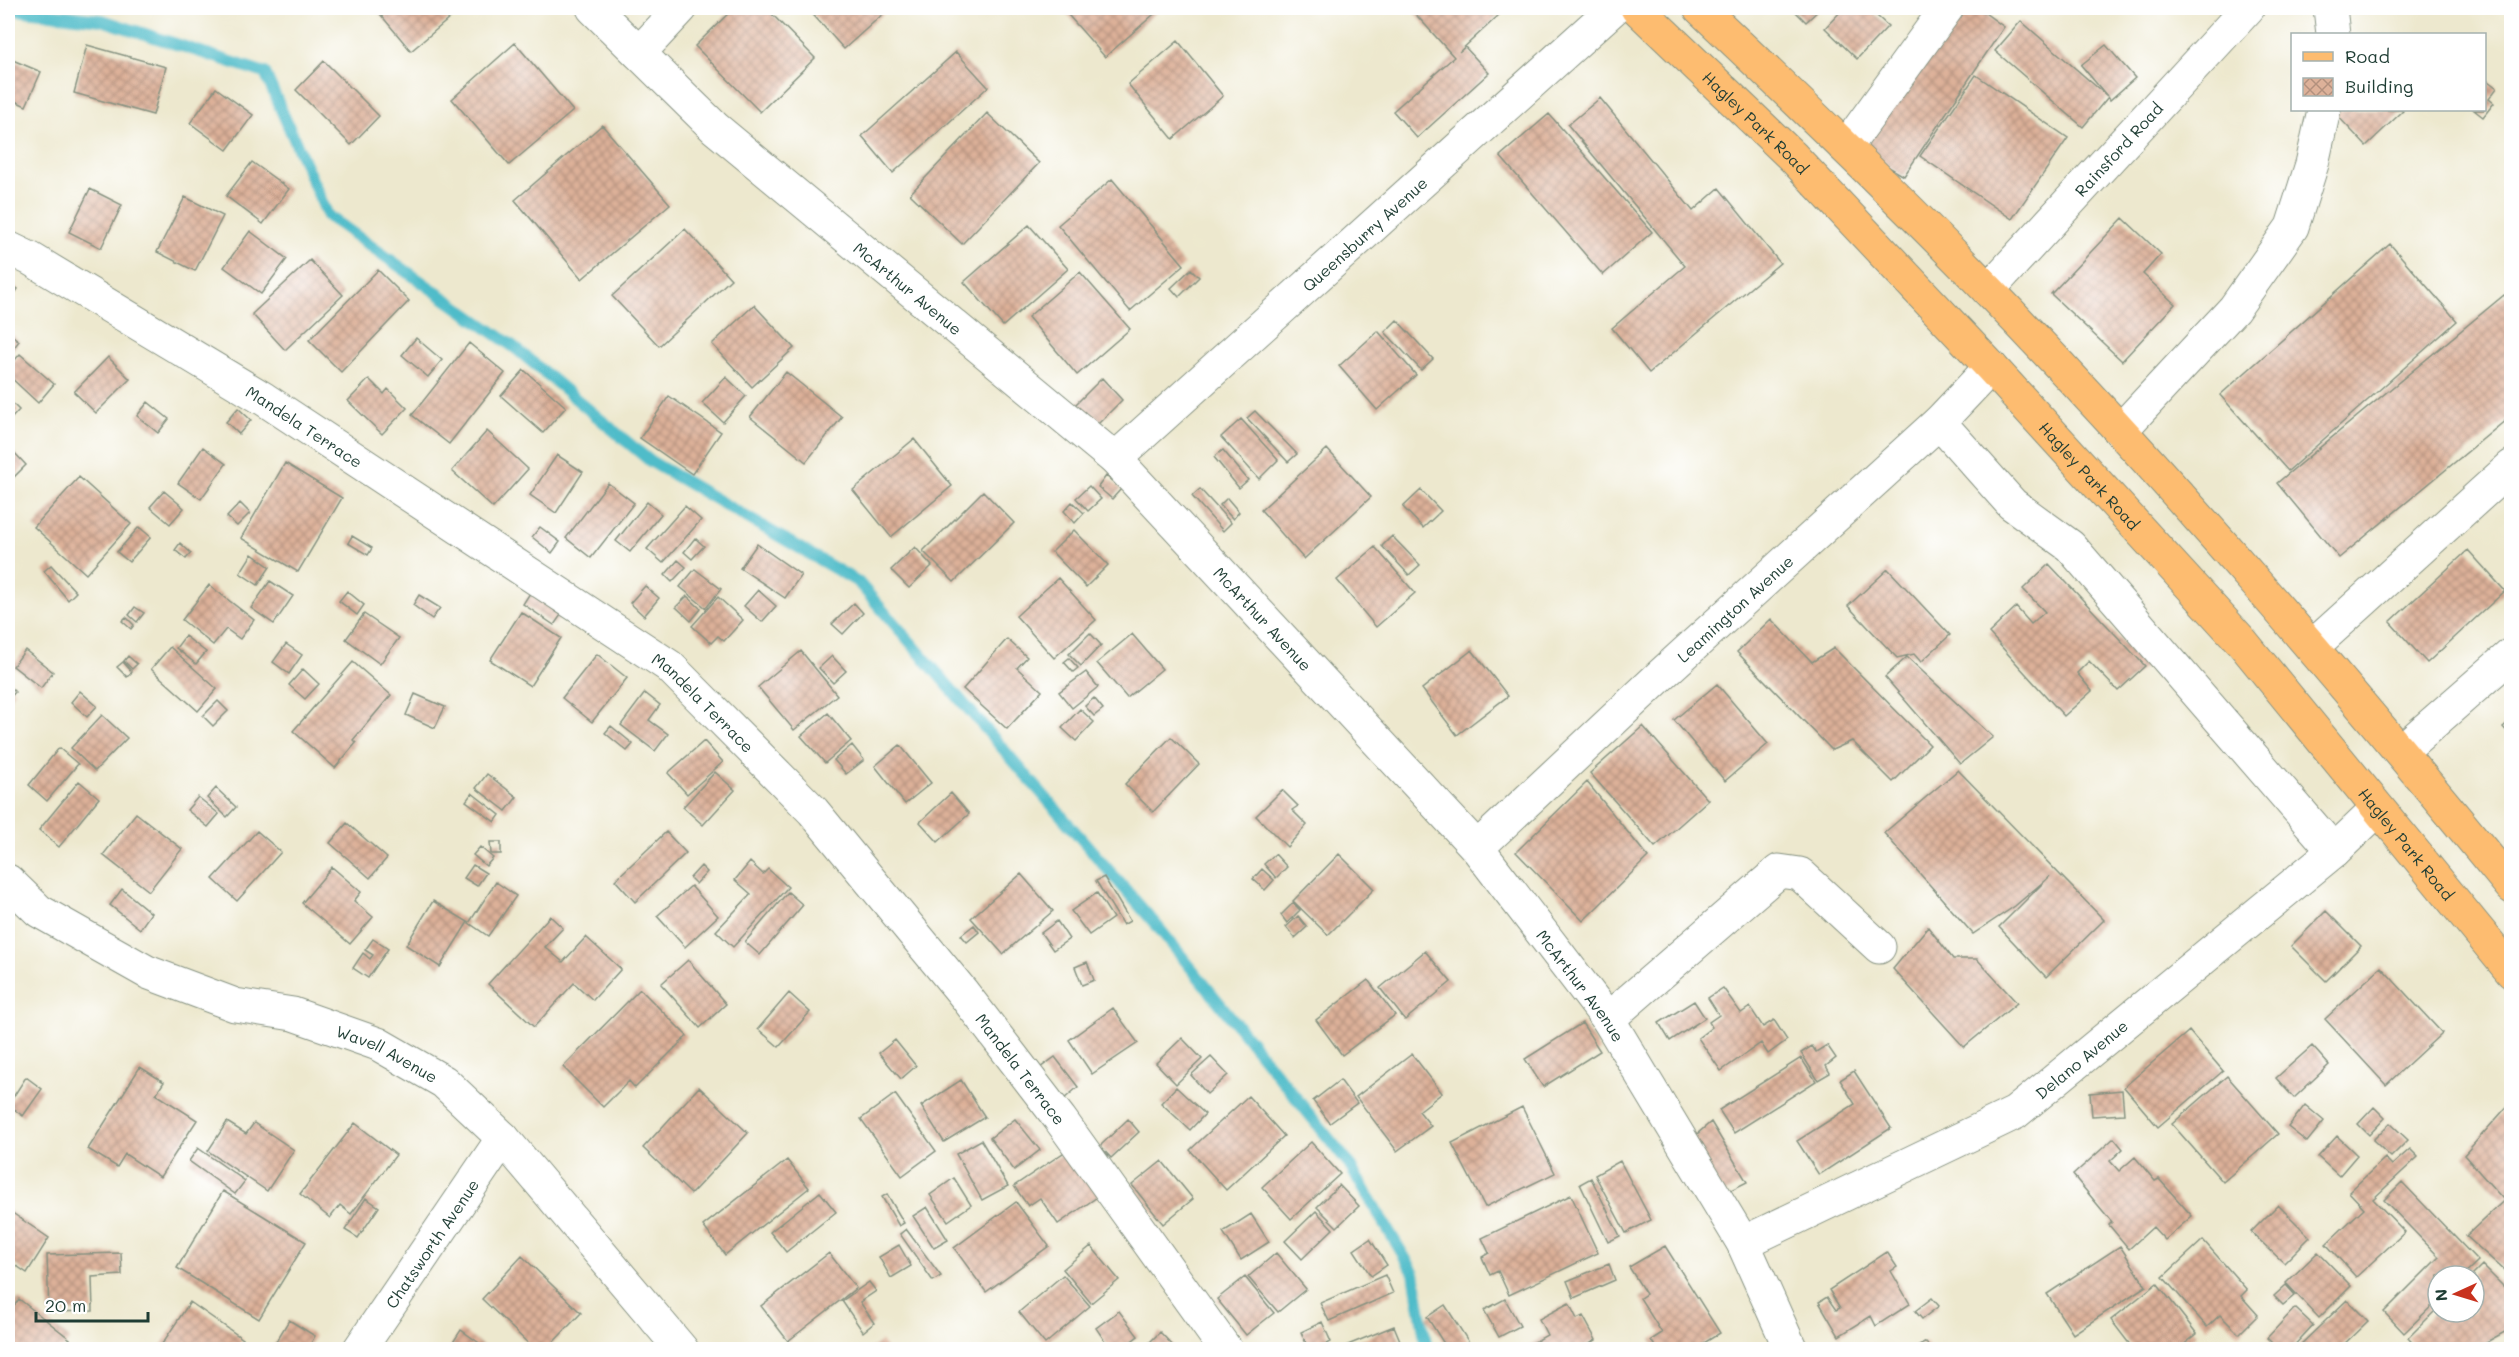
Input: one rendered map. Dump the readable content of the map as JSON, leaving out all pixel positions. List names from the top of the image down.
{
  "streets": {
    "main road": ["Hagley Park Road"],
    "street": [
      "Rainsford Road",
      "Queensburry Avenue",
      "McArthur Avenue",
      "Mandela Terrace",
      "Leamington Avenue",
      "Wavell Avenue",
      "Delano Avenue",
      "Chatsworth Avenue"
    ]
  },
  "crossings": [
    ["Hagley Park Road", "Leamington Avenue"],
    ["Hagley Park Road", "Delano Avenue"],
    ["Queensburry Avenue", "McArthur Avenue"],
    ["McArthur Avenue", "Leamington Avenue"],
    ["McArthur Avenue", "Delano Avenue"],
    ["Wavell Avenue", "Chatsworth Avenue"]
  ],
  "legend": ["Road", "Building"],
  "scale_bar": "20 m",
  "north": "left"
}
